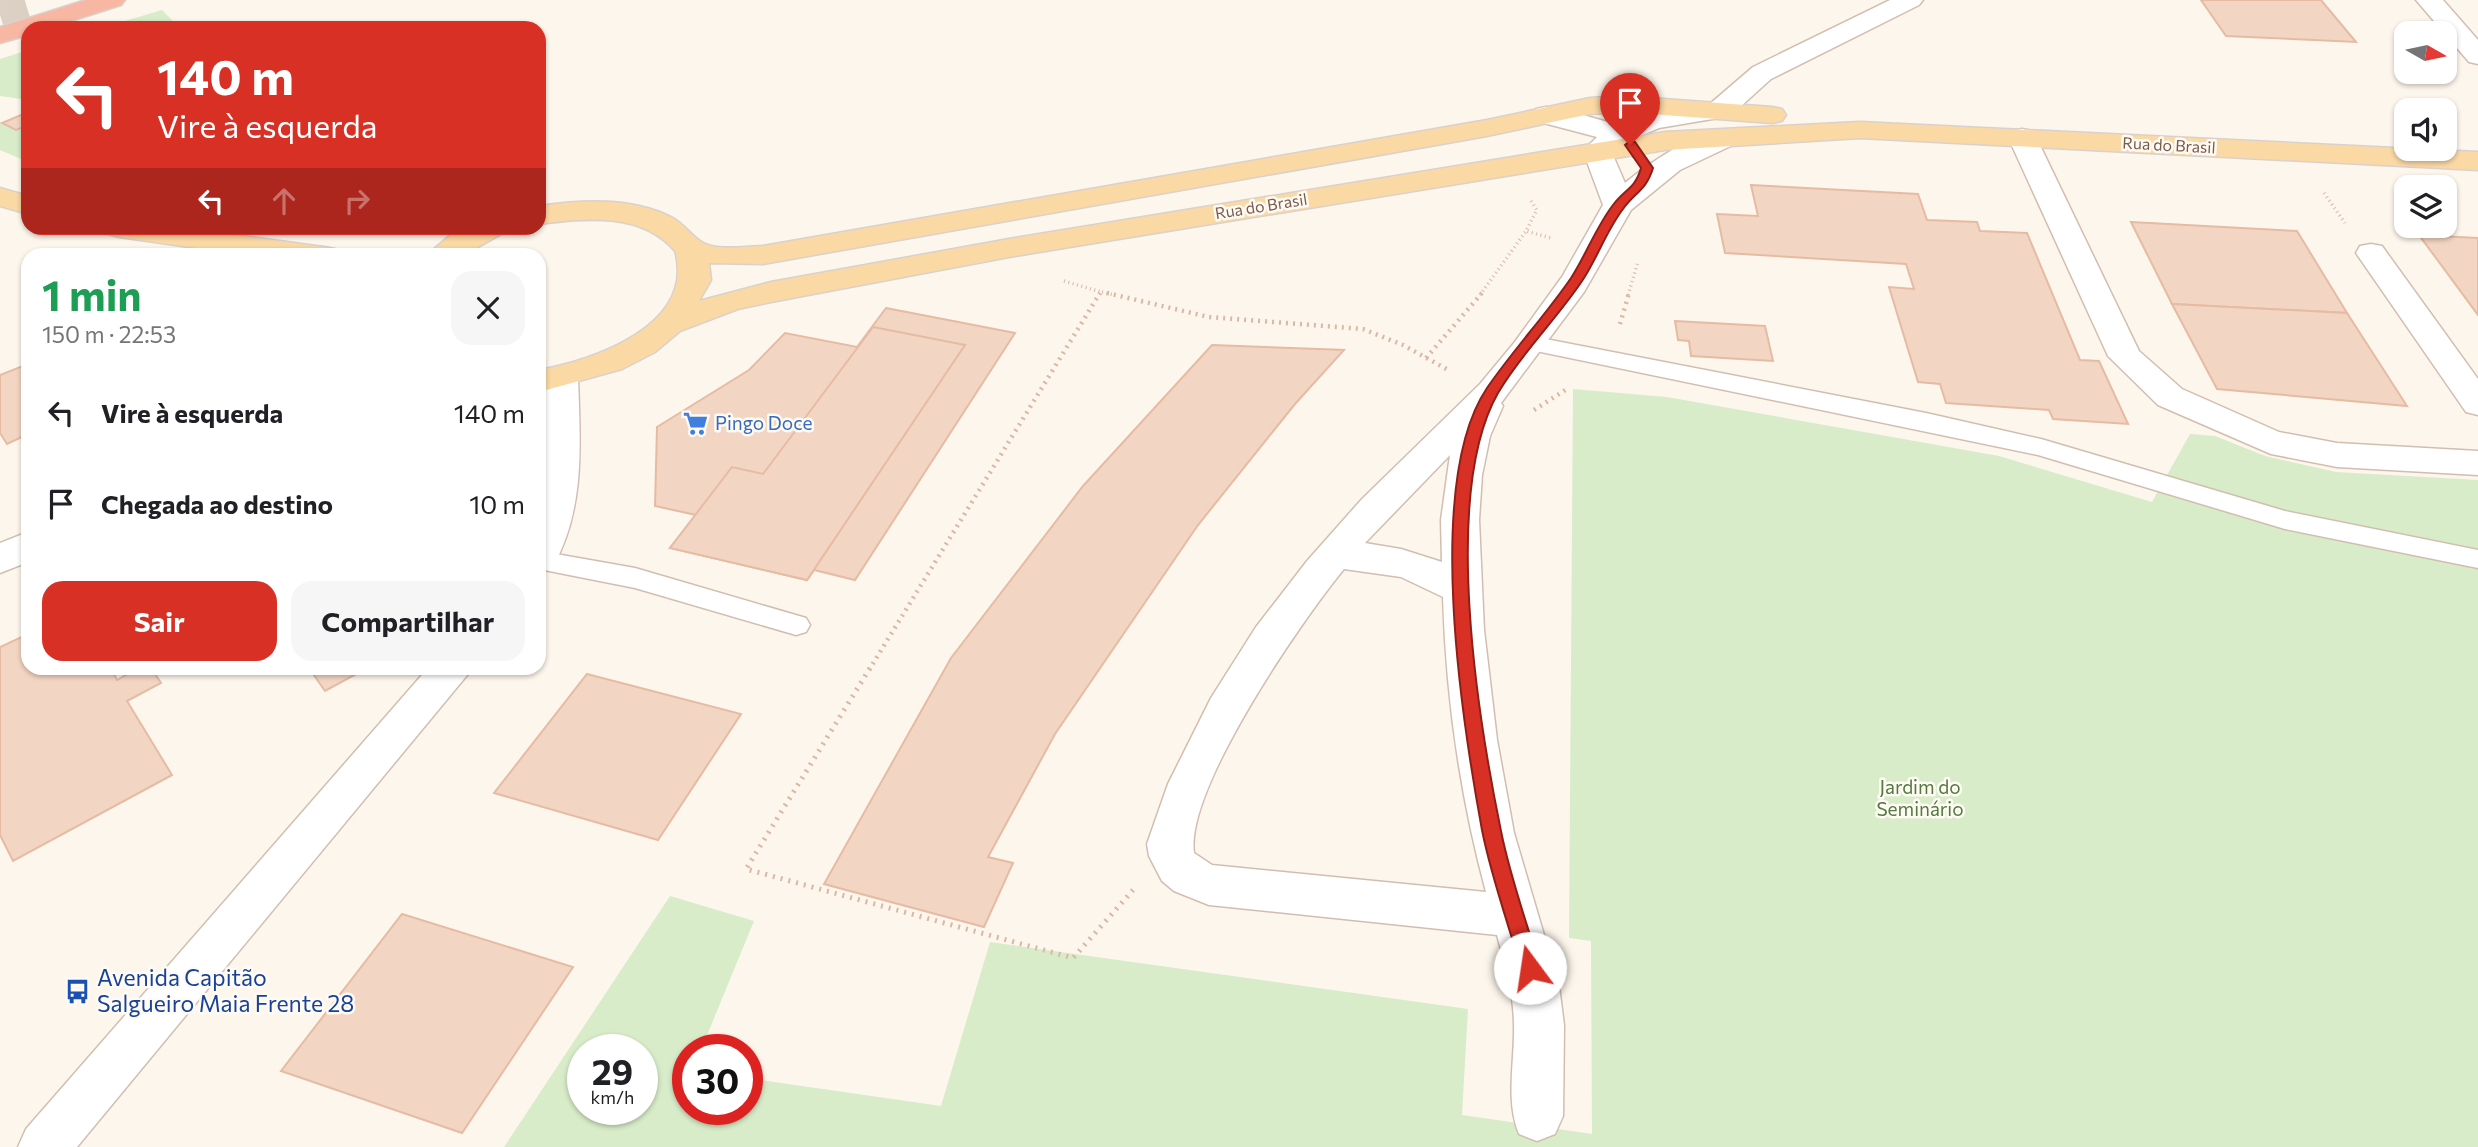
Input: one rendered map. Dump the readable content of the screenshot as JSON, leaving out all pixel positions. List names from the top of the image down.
{
  "streets": {
    "main road": ["Rua do Brasil"]
  },
  "parks": ["Jardim do Seminário"],
  "places": {
    "supermarket": ["Pingo Doce"],
    "bus stop": ["Avenida Capitão Salgueiro Maia Frente 28"]
  },
  "north": "right",
  "page": {
    "turn": ["140 m", "Vire à esquerda"],
    "heading": ["1 min", "150 m · 22:53"],
    "list": [
      {
        "name": "Vire à esquerda",
        "value": "140 m"
      },
      {
        "name": "Chegada ao destino",
        "value": "10 m"
      }
    ],
    "buttons": ["Sair", "Compartilhar"],
    "speed": "29 km/h",
    "limit": "30"
  }
}
